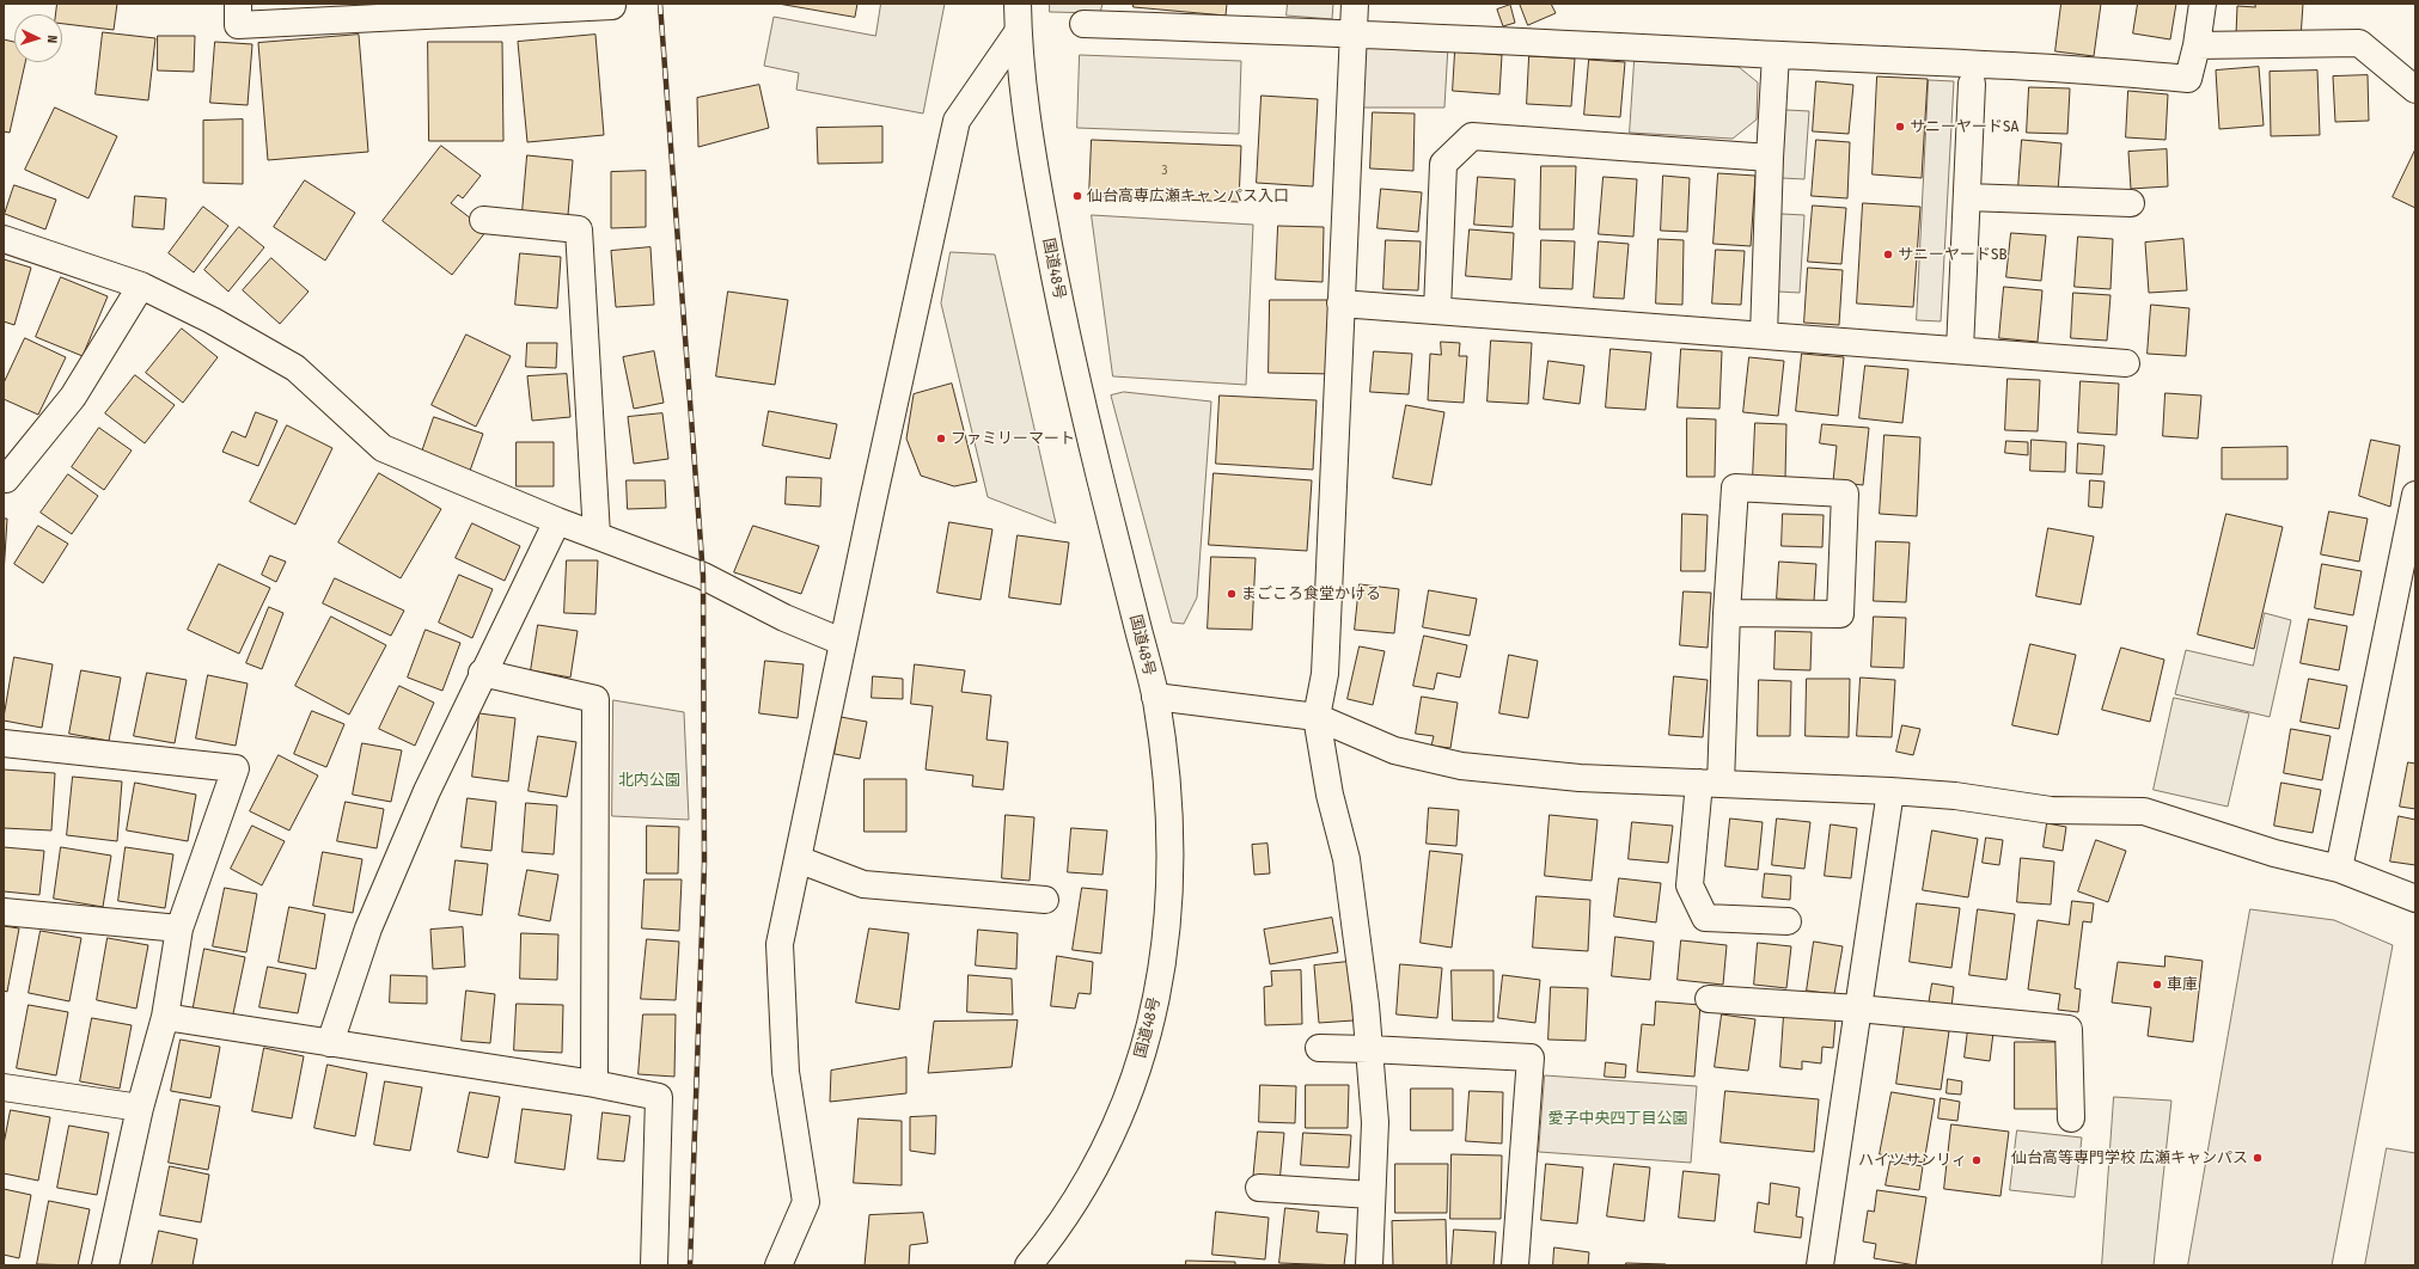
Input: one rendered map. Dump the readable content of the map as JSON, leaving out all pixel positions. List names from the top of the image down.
{
  "streets": {
    "main road": ["国道48号"]
  },
  "parks": ["北内公園", "愛子中央四丁目公園"],
  "places": [
    "サニーヤードSA",
    "仙台高専広瀬キャンパス入口",
    "サニーヤードSB",
    "ファミリーマート",
    "まごころ食堂かける",
    "車庫",
    "仙台高等専門学校 広瀬キャンパス",
    "ハイツサンリィ"
  ],
  "house_numbers": ["3"],
  "north": "right"
}
